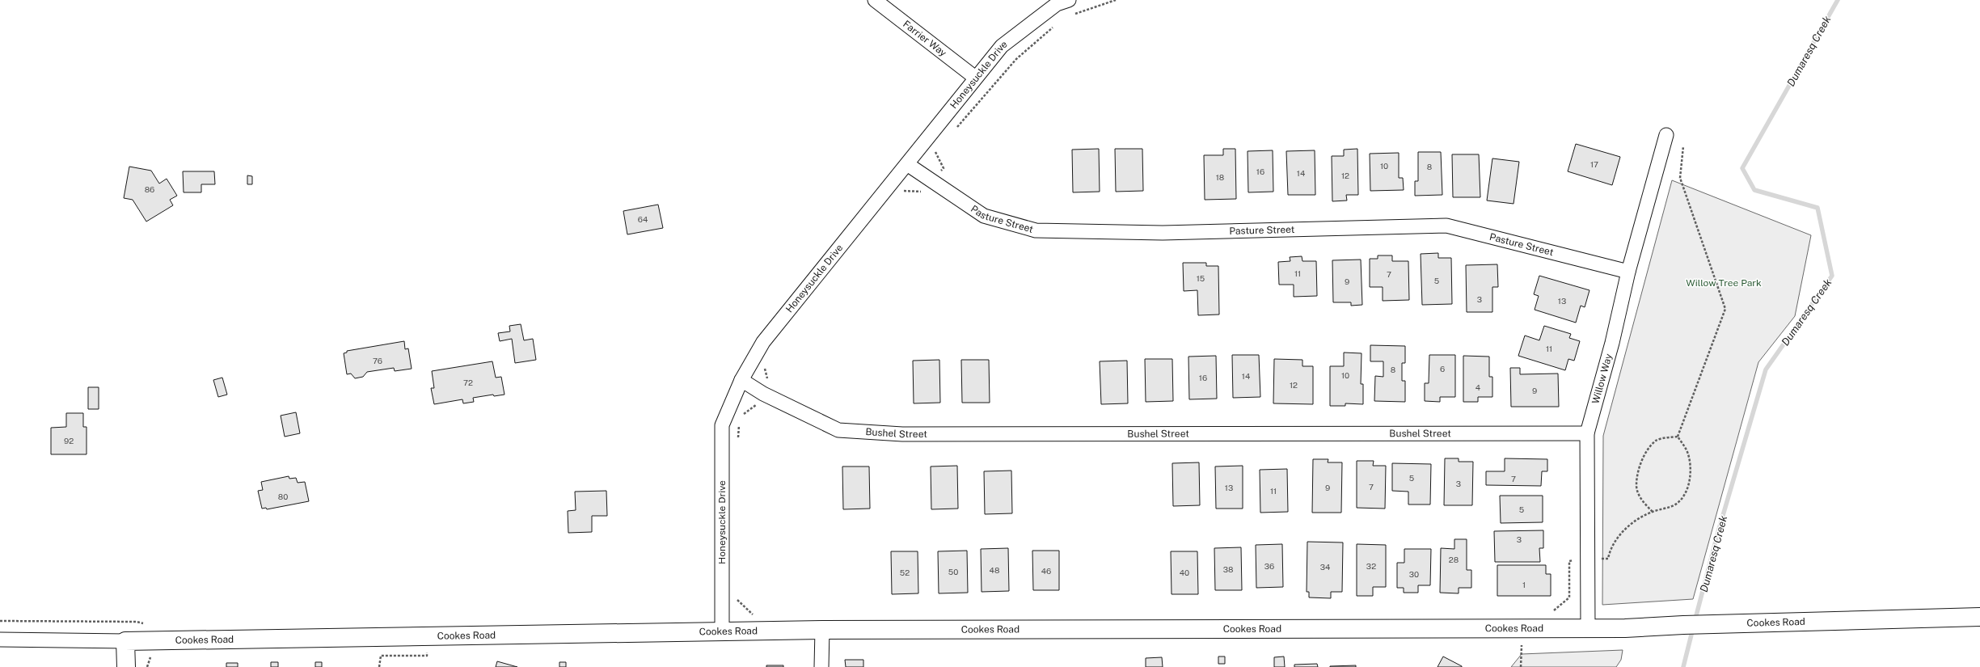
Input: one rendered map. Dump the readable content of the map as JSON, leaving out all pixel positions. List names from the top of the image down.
{
  "streets": {
    "street": [
      "Farrier Way",
      "Honeysuckle Drive",
      "Pasture Street",
      "Willow Way",
      "Bushel Street",
      "Cookes Road"
    ]
  },
  "crossings": [
    ["Farrier Way", "Honeysuckle Drive"],
    ["Honeysuckle Drive", "Pasture Street"],
    ["Honeysuckle Drive", "Bushel Street"],
    ["Honeysuckle Drive", "Cookes Road"],
    ["Pasture Street", "Willow Way"],
    ["Willow Way", "Bushel Street"],
    ["Willow Way", "Cookes Road"]
  ],
  "water": ["Dumaresq Creek"],
  "parks": ["Willow Tree Park"],
  "house_numbers": [
    "17",
    "10",
    "8",
    "16",
    "14",
    "12",
    "18",
    "86",
    "64",
    "11",
    "7",
    "15",
    "5",
    "9",
    "3",
    "13",
    "11",
    "76",
    "6",
    "8",
    "10",
    "14",
    "16",
    "72",
    "12",
    "4",
    "9",
    "92",
    "5",
    "7",
    "3",
    "7",
    "13",
    "9",
    "11",
    "80",
    "5",
    "3",
    "28",
    "36",
    "32",
    "34",
    "38",
    "48",
    "46",
    "50",
    "52",
    "40",
    "30",
    "1"
  ]
}
